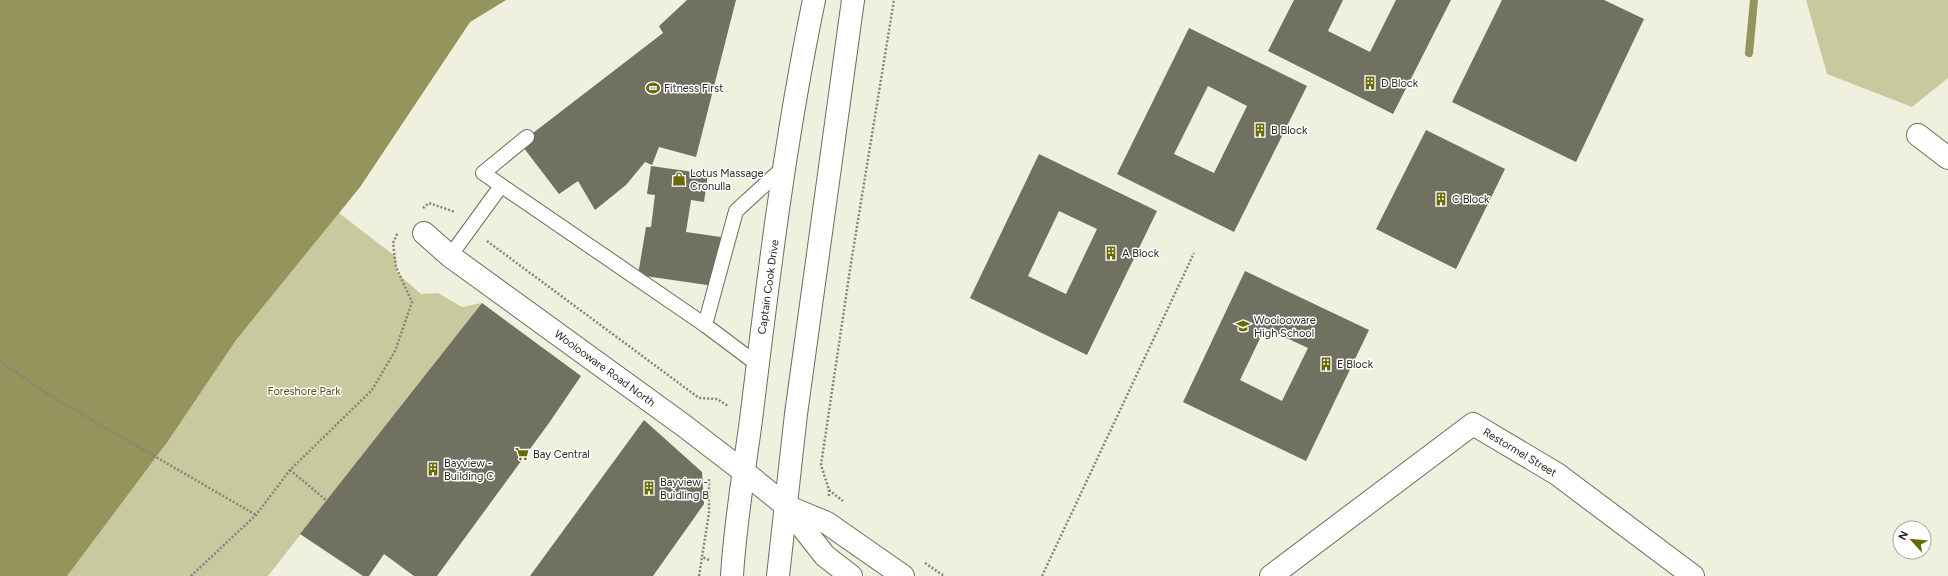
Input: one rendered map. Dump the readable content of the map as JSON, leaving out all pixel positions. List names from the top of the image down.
{
  "streets": {
    "street": ["Captain Cook Drive", "Woolooware Road North", "Restormel Street"]
  },
  "crossings": [
    ["Captain Cook Drive", "Woolooware Road North"]
  ],
  "parks": ["Foreshore Park"],
  "places": {
    "building": [
      "D Block",
      "B Block",
      "C Block",
      "A Block",
      "E Block",
      "Bayview - Building C",
      "Bayview - Buidling B"
    ],
    "sports": ["Fitness First"],
    "shop": ["Lotus Massage Cronulla"],
    "school or university": ["Woolooware High School"],
    "supermarket": ["Bay Central"]
  },
  "north": "top left"
}
